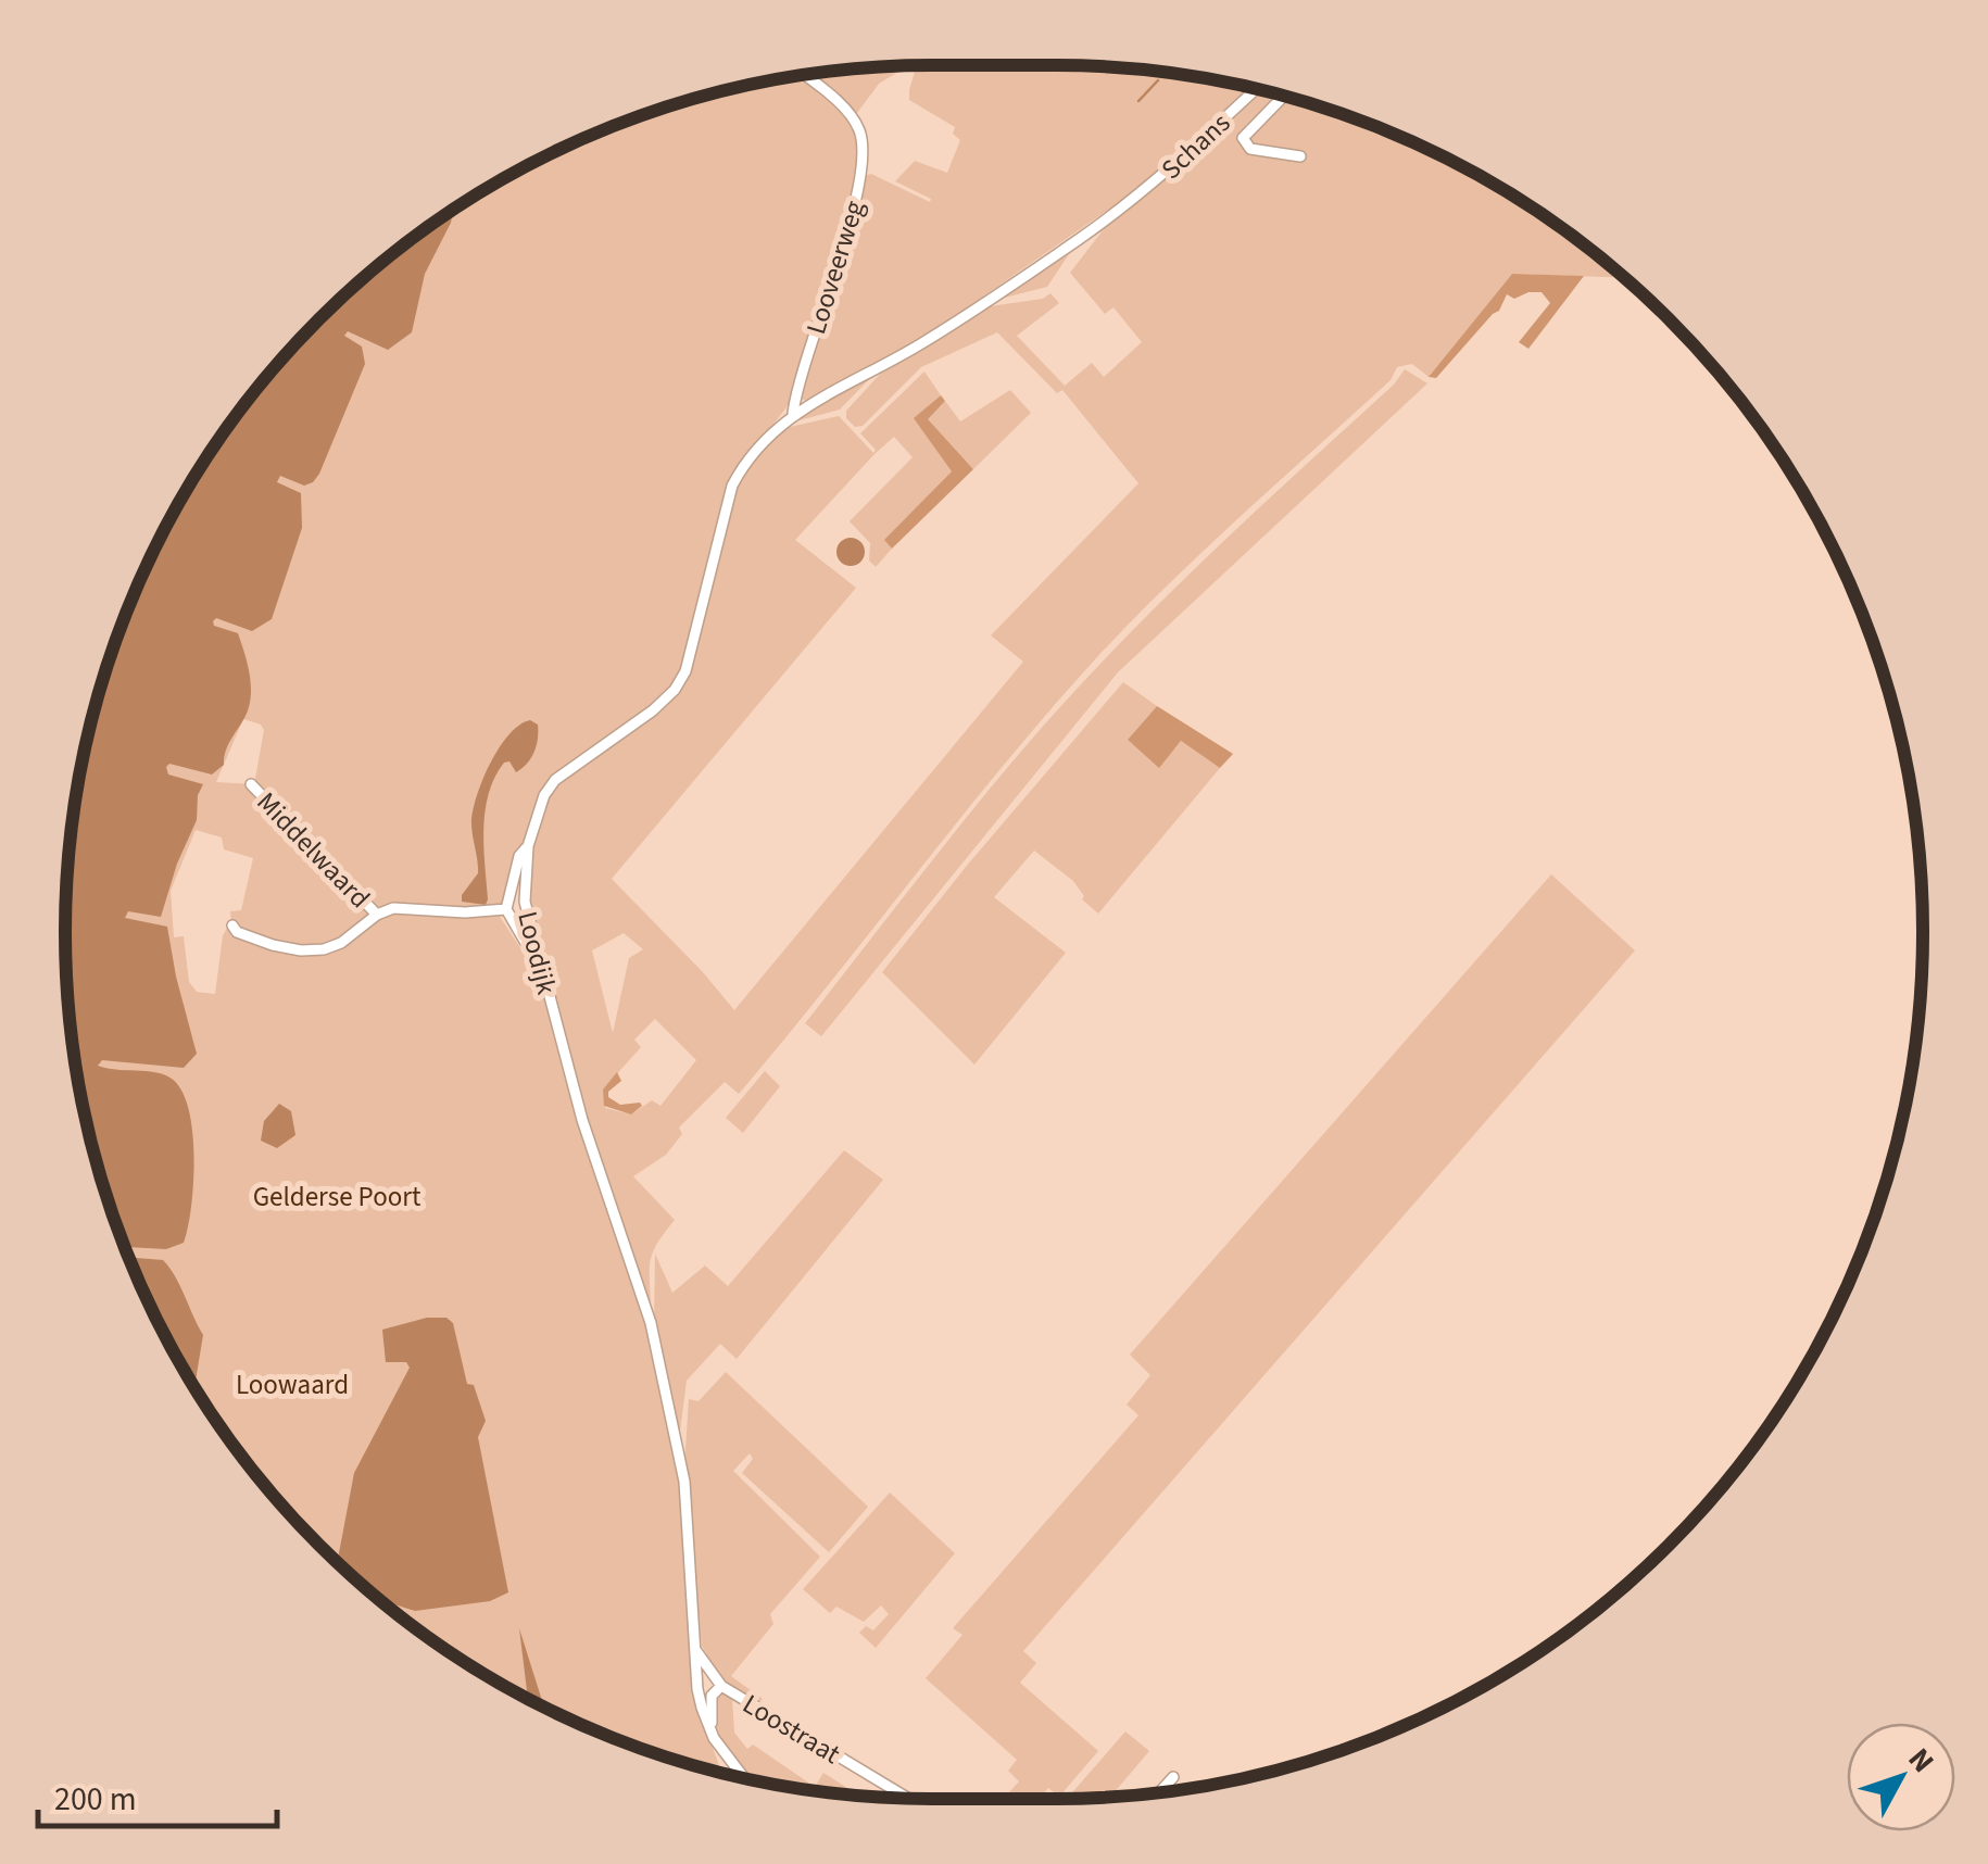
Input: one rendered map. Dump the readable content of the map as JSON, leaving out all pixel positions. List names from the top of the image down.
{
  "streets": {
    "street": [
      "Schans",
      "Looveerweg",
      "Middelwaard",
      "Loodijk",
      "Loostraat"
    ]
  },
  "crossings": [
    ["Schans", "Loodijk"],
    ["Looveerweg", "Loodijk"],
    ["Loodijk", "Loostraat"]
  ],
  "parks": ["Gelderse Poort", "Loowaard"],
  "scale_bar": "200 m",
  "north": "top right"
}
